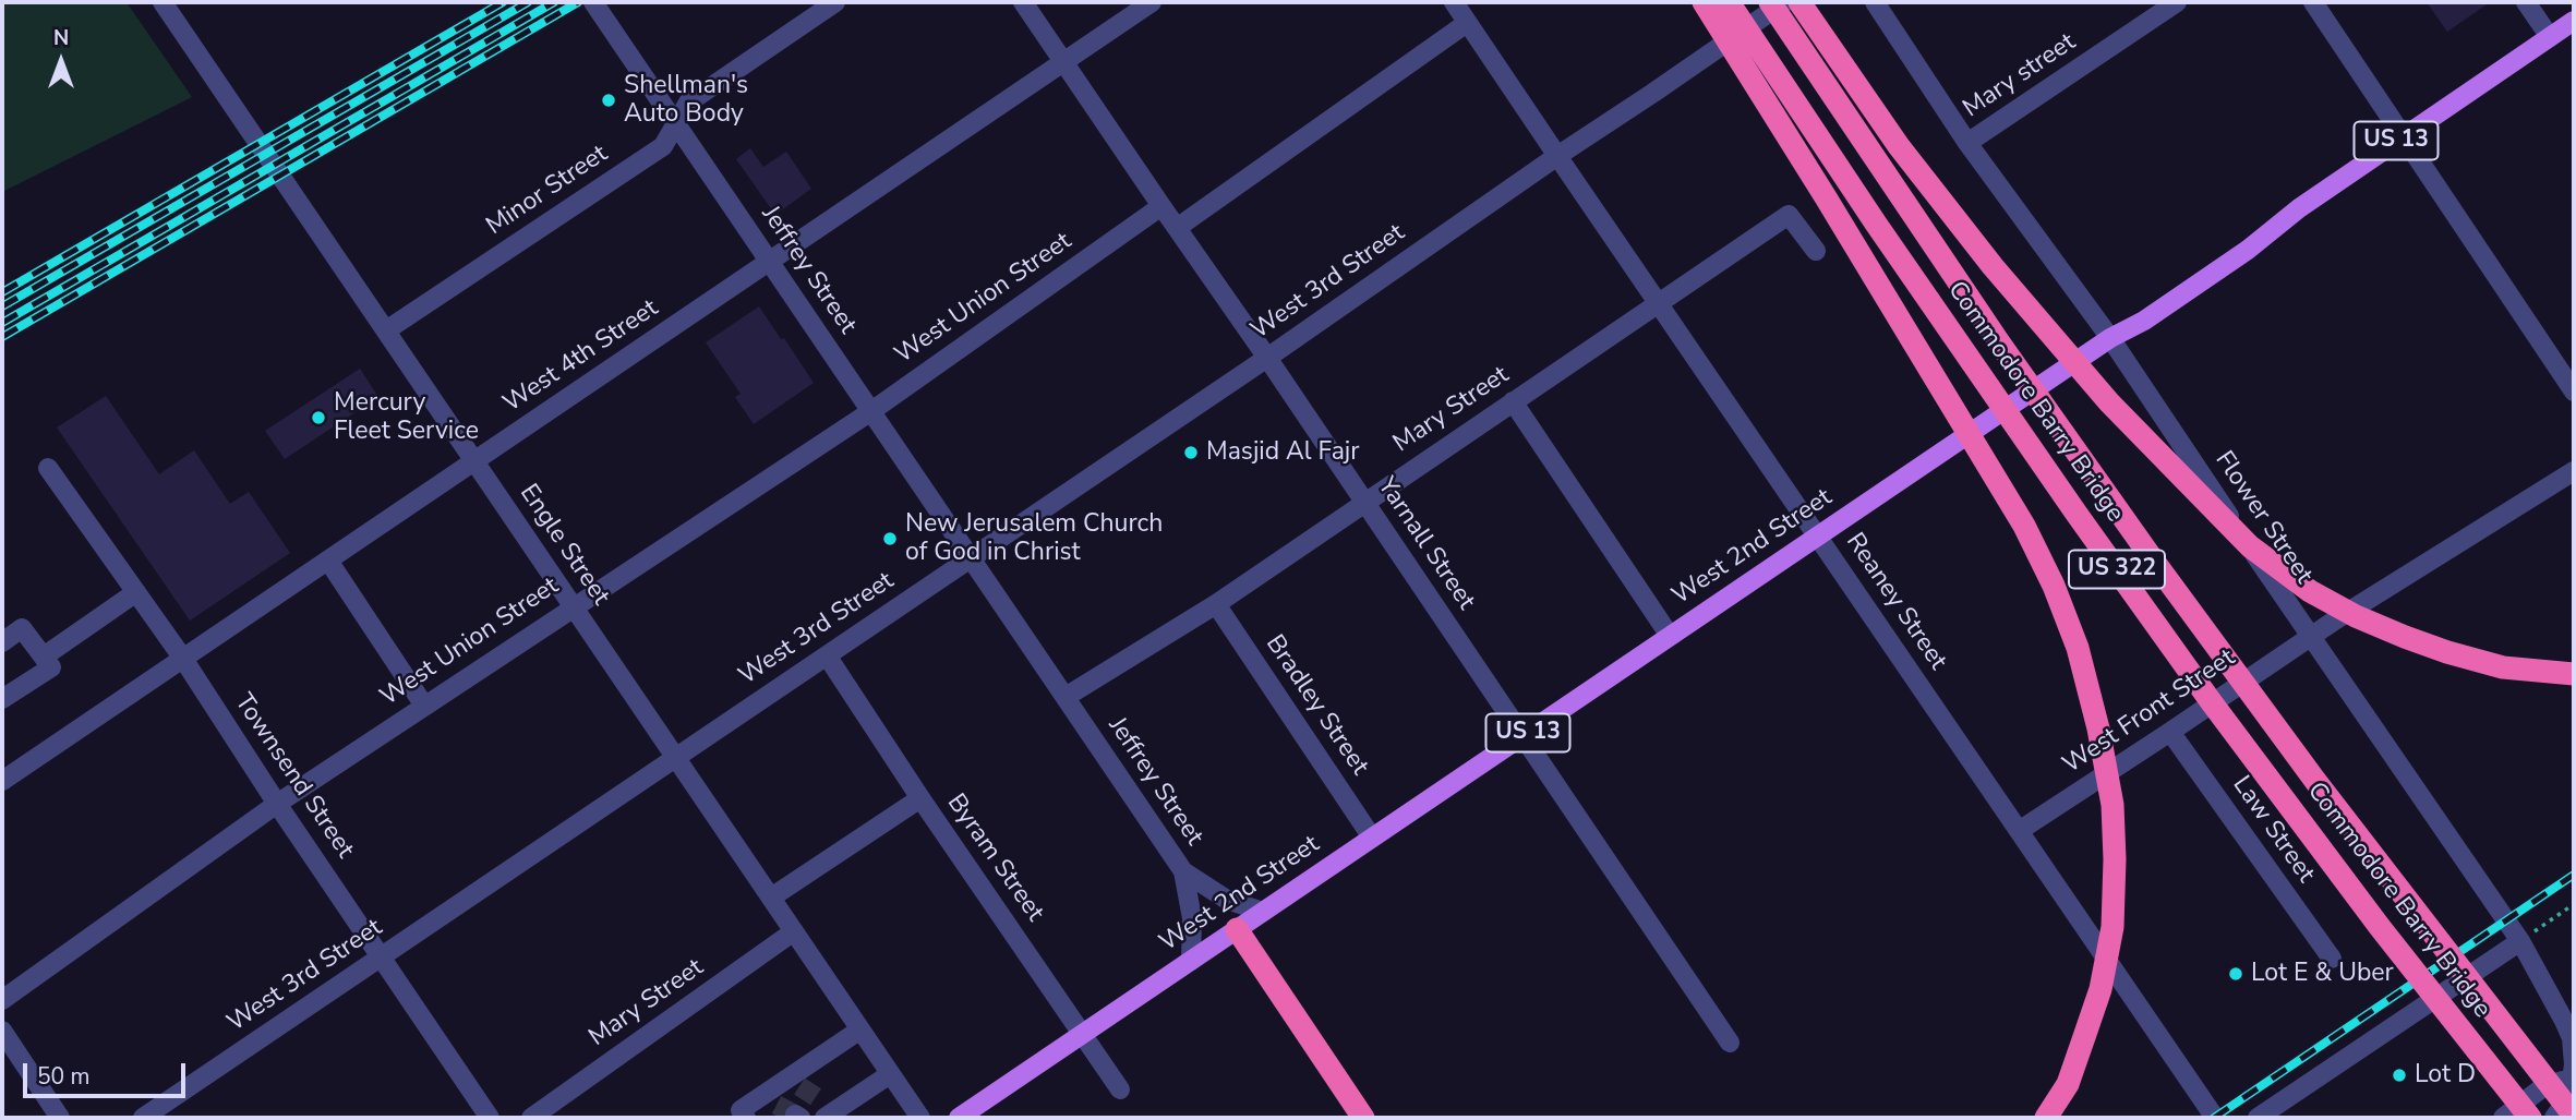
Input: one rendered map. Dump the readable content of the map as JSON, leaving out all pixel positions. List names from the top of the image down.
{
  "streets": {
    "highway": ["Commodore Barry Bridge", "US 322"],
    "main road": ["US 13", "West 2nd Street"],
    "street": [
      "Mary street",
      "Minor Street",
      "Jeffrey Street",
      "West 3rd Street",
      "West Union Street",
      "West 4th Street",
      "Mary Street",
      "Flower Street",
      "Yarnall Street",
      "Engle Street",
      "Reaney Street",
      "Bradley Street",
      "West Front Street",
      "Townsend Street",
      "Law Street",
      "Byram Street"
    ]
  },
  "crossings": [
    ["Mary street", "Flower Street"],
    ["Minor Street", "Jeffrey Street"],
    ["Minor Street", "Engle Street"],
    ["Jeffrey Street", "West 3rd Street"],
    ["Jeffrey Street", "West Union Street"],
    ["Jeffrey Street", "West 4th Street"],
    ["Jeffrey Street", "Mary Street"],
    ["West 3rd Street", "Yarnall Street"],
    ["West 3rd Street", "Engle Street"],
    ["West 3rd Street", "Reaney Street"],
    ["West 3rd Street", "Townsend Street"],
    ["West 3rd Street", "Byram Street"],
    ["West Union Street", "Yarnall Street"],
    ["West Union Street", "Engle Street"],
    ["West Union Street", "Townsend Street"],
    ["West 4th Street", "Yarnall Street"],
    ["West 4th Street", "Engle Street"],
    ["West 4th Street", "Townsend Street"],
    ["Mary Street", "Yarnall Street"],
    ["Mary Street", "Engle Street"],
    ["Mary Street", "Reaney Street"],
    ["Mary Street", "Bradley Street"],
    ["Flower Street", "West 2nd Street"],
    ["Flower Street", "West Front Street"],
    ["Yarnall Street", "West 2nd Street"],
    ["West 2nd Street", "Reaney Street"],
    ["West 2nd Street", "Bradley Street"],
    ["West 2nd Street", "Byram Street"],
    ["Reaney Street", "West Front Street"],
    ["West Front Street", "Law Street"]
  ],
  "places": [
    "Shellman's Auto Body",
    "Mercury Fleet Service",
    "Masjid Al Fajr",
    "New Jerusalem Church of God in Christ",
    "Lot E & Uber",
    "Lot D"
  ],
  "scale_bar": "50 m",
  "north": "top"
}
